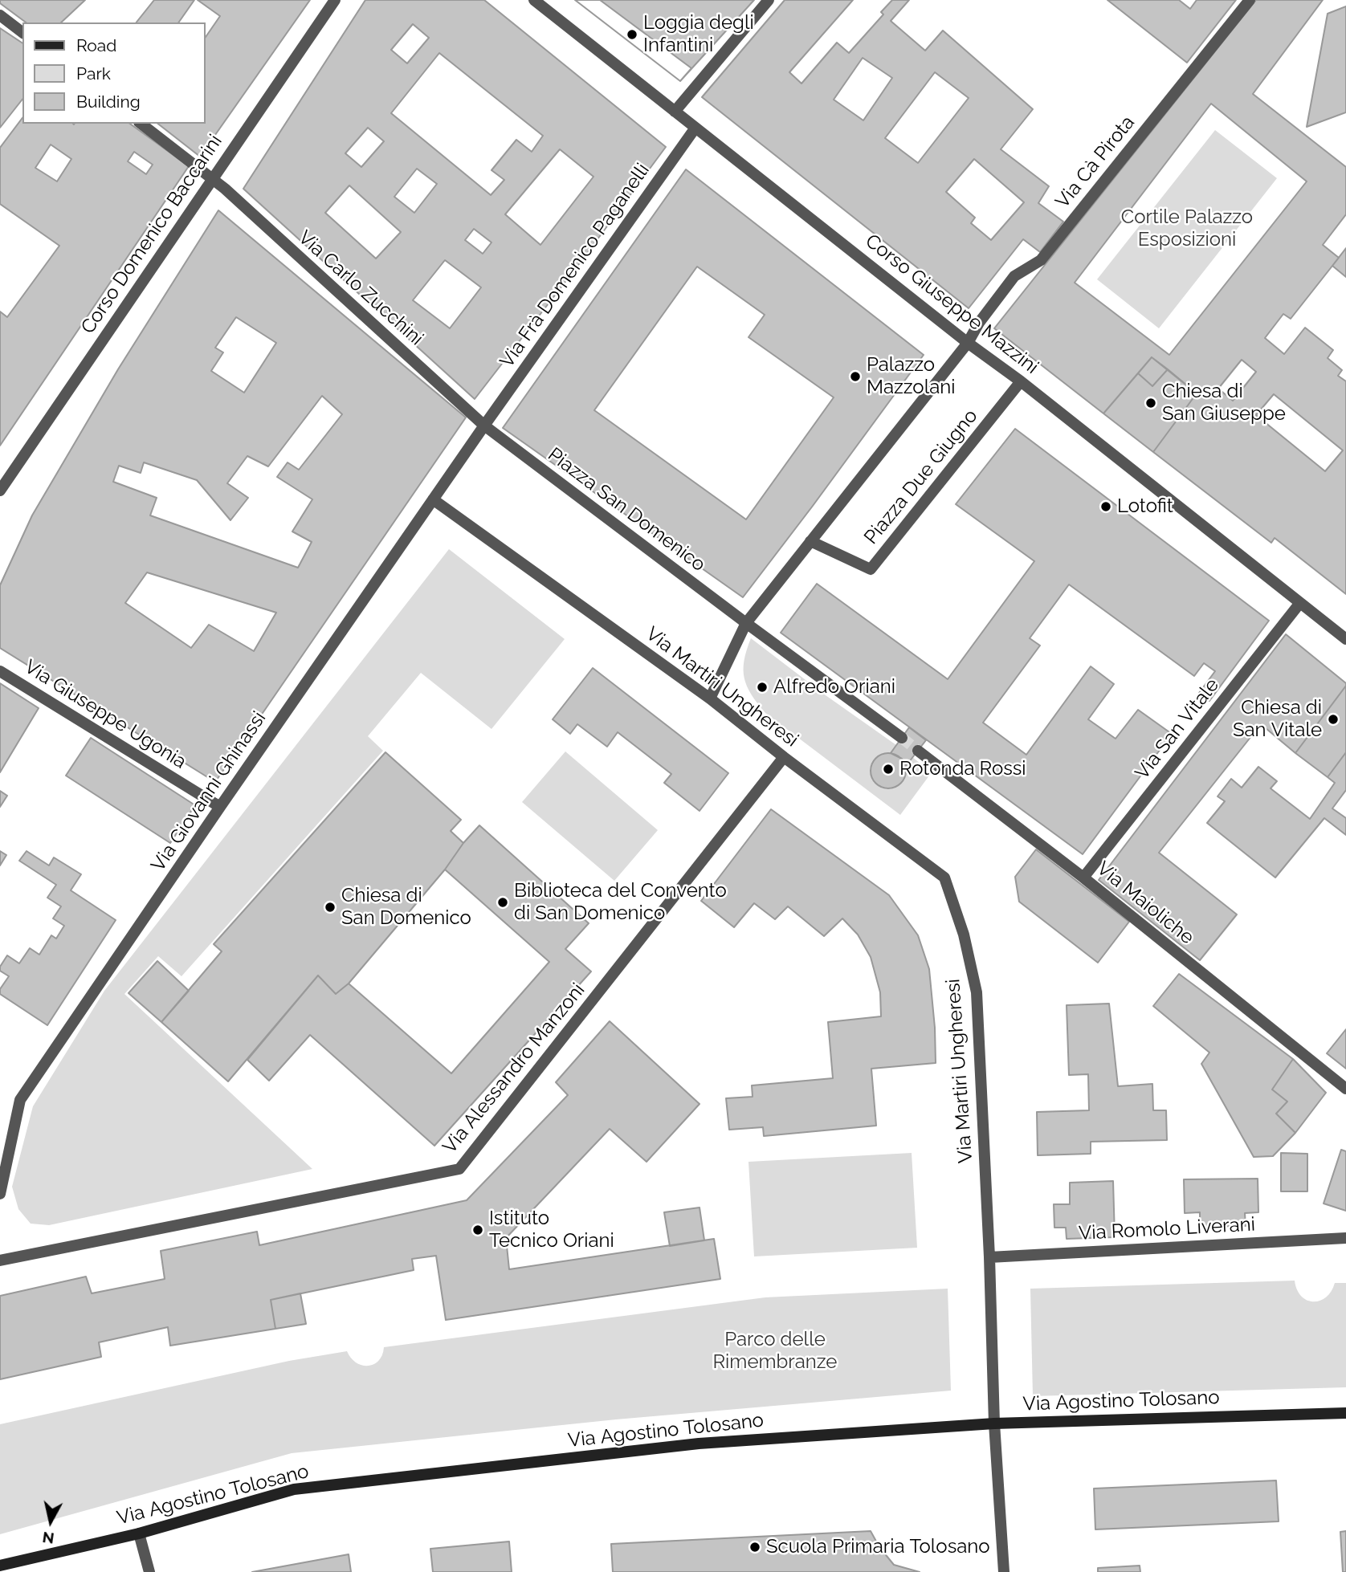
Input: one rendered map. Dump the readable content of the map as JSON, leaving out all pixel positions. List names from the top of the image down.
{
  "streets": {
    "main road": ["Via Agostino Tolosano"],
    "street": [
      "Via Cà Pirota",
      "Corso Domenico Baccarini",
      "Via Frà Domenico Paganelli",
      "Via Carlo Zucchini",
      "Corso Giuseppe Mazzini",
      "Piazza Due Giugno",
      "Piazza San Domenico",
      "Via Martiri Ungheresi",
      "Via Giuseppe Ugonia",
      "Via San Vitale",
      "Via Giovanni Ghinassi",
      "Via Maioliche",
      "Via Alessandro Manzoni",
      "Via Romolo Liverani"
    ]
  },
  "crossings": [
    ["Via Cà Pirota", "Corso Giuseppe Mazzini"],
    ["Corso Domenico Baccarini", "Via Carlo Zucchini"],
    ["Via Frà Domenico Paganelli", "Via Carlo Zucchini"],
    ["Via Frà Domenico Paganelli", "Corso Giuseppe Mazzini"],
    ["Via Frà Domenico Paganelli", "Piazza San Domenico"],
    ["Via Frà Domenico Paganelli", "Via Giovanni Ghinassi"],
    ["Via Carlo Zucchini", "Piazza San Domenico"],
    ["Via Carlo Zucchini", "Via Giovanni Ghinassi"],
    ["Corso Giuseppe Mazzini", "Piazza Due Giugno"],
    ["Corso Giuseppe Mazzini", "Via San Vitale"],
    ["Piazza San Domenico", "Via Giovanni Ghinassi"],
    ["Via Martiri Ungheresi", "Via Giovanni Ghinassi"],
    ["Via Martiri Ungheresi", "Via Alessandro Manzoni"],
    ["Via Martiri Ungheresi", "Via Romolo Liverani"],
    ["Via Martiri Ungheresi", "Via Agostino Tolosano"],
    ["Via Giuseppe Ugonia", "Via Giovanni Ghinassi"],
    ["Via San Vitale", "Via Maioliche"]
  ],
  "parks": ["Cortile Palazzo Esposizioni", "Parco delle Rimembranze"],
  "places": [
    "Loggia degli Infantini",
    "Palazzo Mazzolani",
    "Chiesa di San Giuseppe",
    "Lotofit",
    "Alfredo Oriani",
    "Chiesa di San Vitale",
    "Rotonda Rossi",
    "Biblioteca del Convento di San Domenico",
    "Chiesa di San Domenico",
    "Istituto Tecnico Oriani",
    "Scuola Primaria Tolosano"
  ],
  "legend": ["Road", "Park", "Building"],
  "north": "bottom"
}
